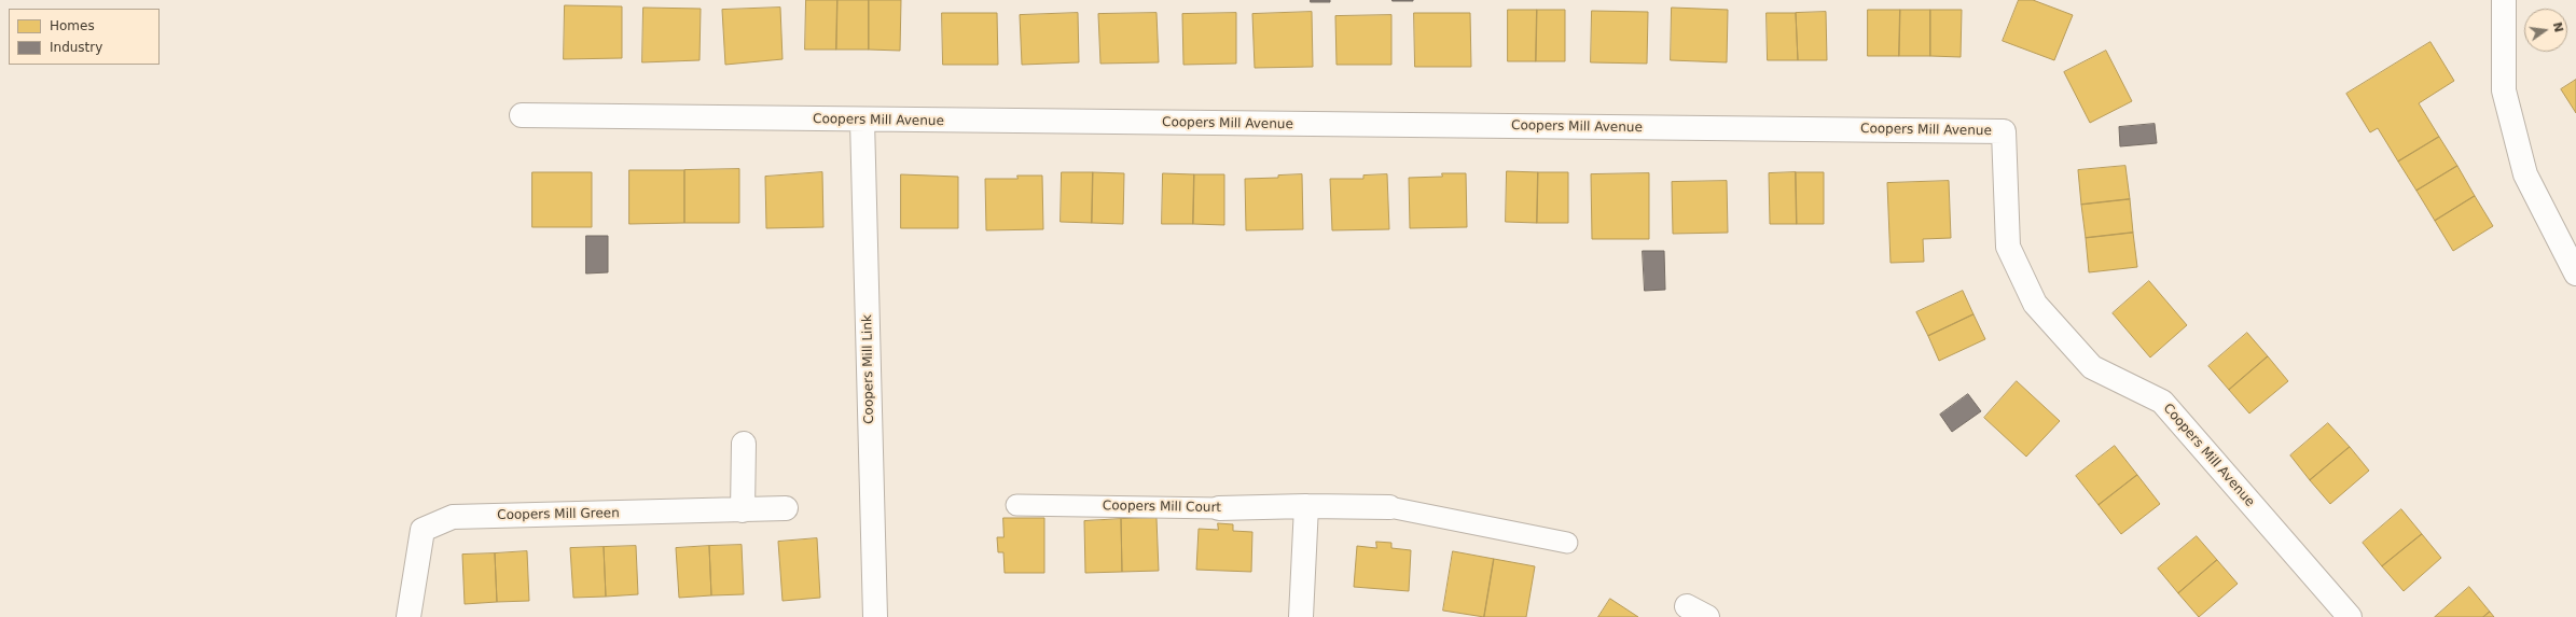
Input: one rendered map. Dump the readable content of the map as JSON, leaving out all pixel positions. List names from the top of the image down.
{
  "streets": {
    "street": [
      "Coopers Mill Avenue",
      "Coopers Mill Link",
      "Coopers Mill Court",
      "Coopers Mill Green"
    ]
  },
  "crossings": [
    ["Coopers Mill Avenue", "Coopers Mill Link"]
  ],
  "legend": ["Homes", "Industry"],
  "north": "right"
}
